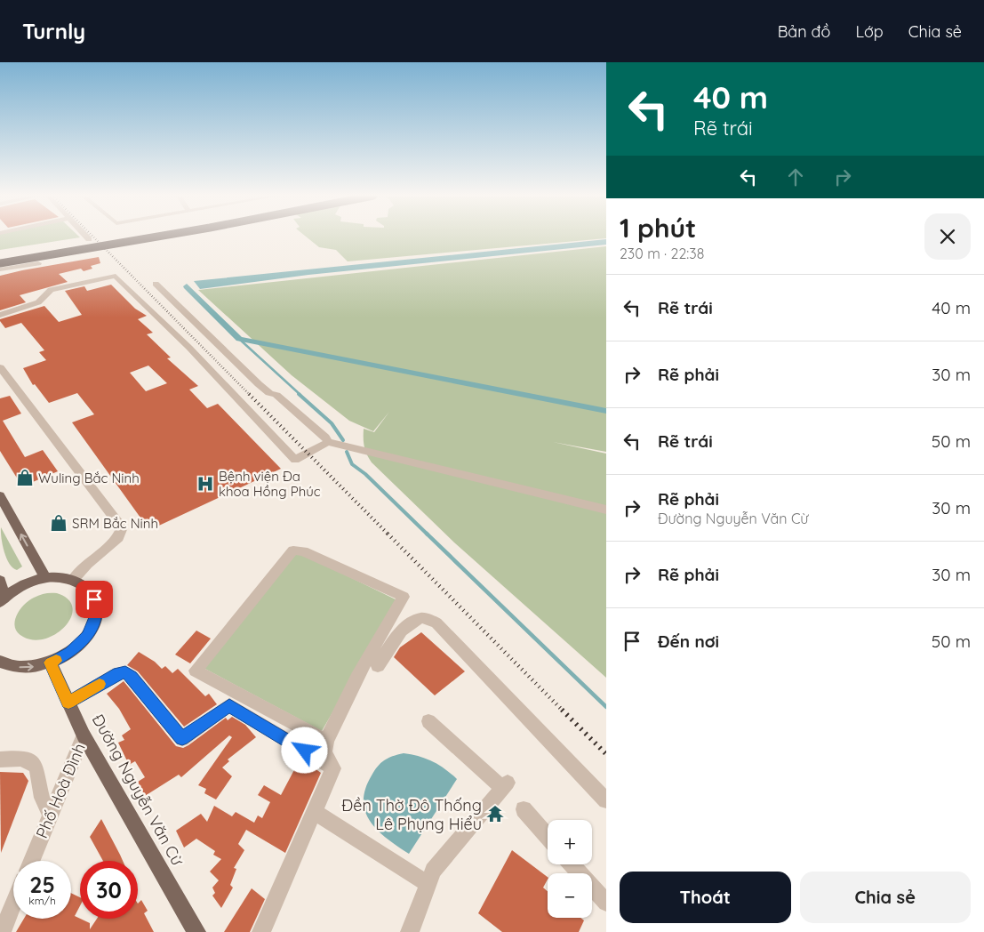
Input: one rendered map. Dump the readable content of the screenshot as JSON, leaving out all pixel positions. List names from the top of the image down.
{
  "streets": {
    "main road": ["Đường Nguyễn Văn Cừ"],
    "street": ["Phố Hoà Đình"]
  },
  "crossings": [
    ["Đường Nguyễn Văn Cừ", "Phố Hoà Đình"]
  ],
  "places": {
    "shop": ["Wuling Bắc Ninh", "SRM Bắc Ninh"],
    "hospital": ["Bệnh viện Đa khoa Hồng Phúc"],
    "temple": ["Đền Thờ Đô Thống Lê Phụng Hiểu"]
  },
  "page": {
    "header": "Turnly",
    "nav": ["Bản đồ", "Lớp", "Chia sẻ"],
    "turn": ["40 m", "Rẽ trái"],
    "heading": ["1 phút", "230 m · 22:38"],
    "list": [
      {
        "name": "Rẽ trái",
        "value": "40 m"
      },
      {
        "name": "Rẽ phải",
        "value": "30 m"
      },
      {
        "name": "Rẽ trái",
        "value": "50 m"
      },
      {
        "name": "Rẽ phải",
        "note": "Đường Nguyễn Văn Cừ",
        "value": "30 m"
      },
      {
        "name": "Rẽ phải",
        "value": "30 m"
      },
      {
        "name": "Đến nơi",
        "value": "50 m"
      }
    ],
    "map_buttons": ["+", "−"],
    "speed": "25 km/h",
    "limit": "30",
    "buttons": ["Thoát", "Chia sẻ"]
  }
}
